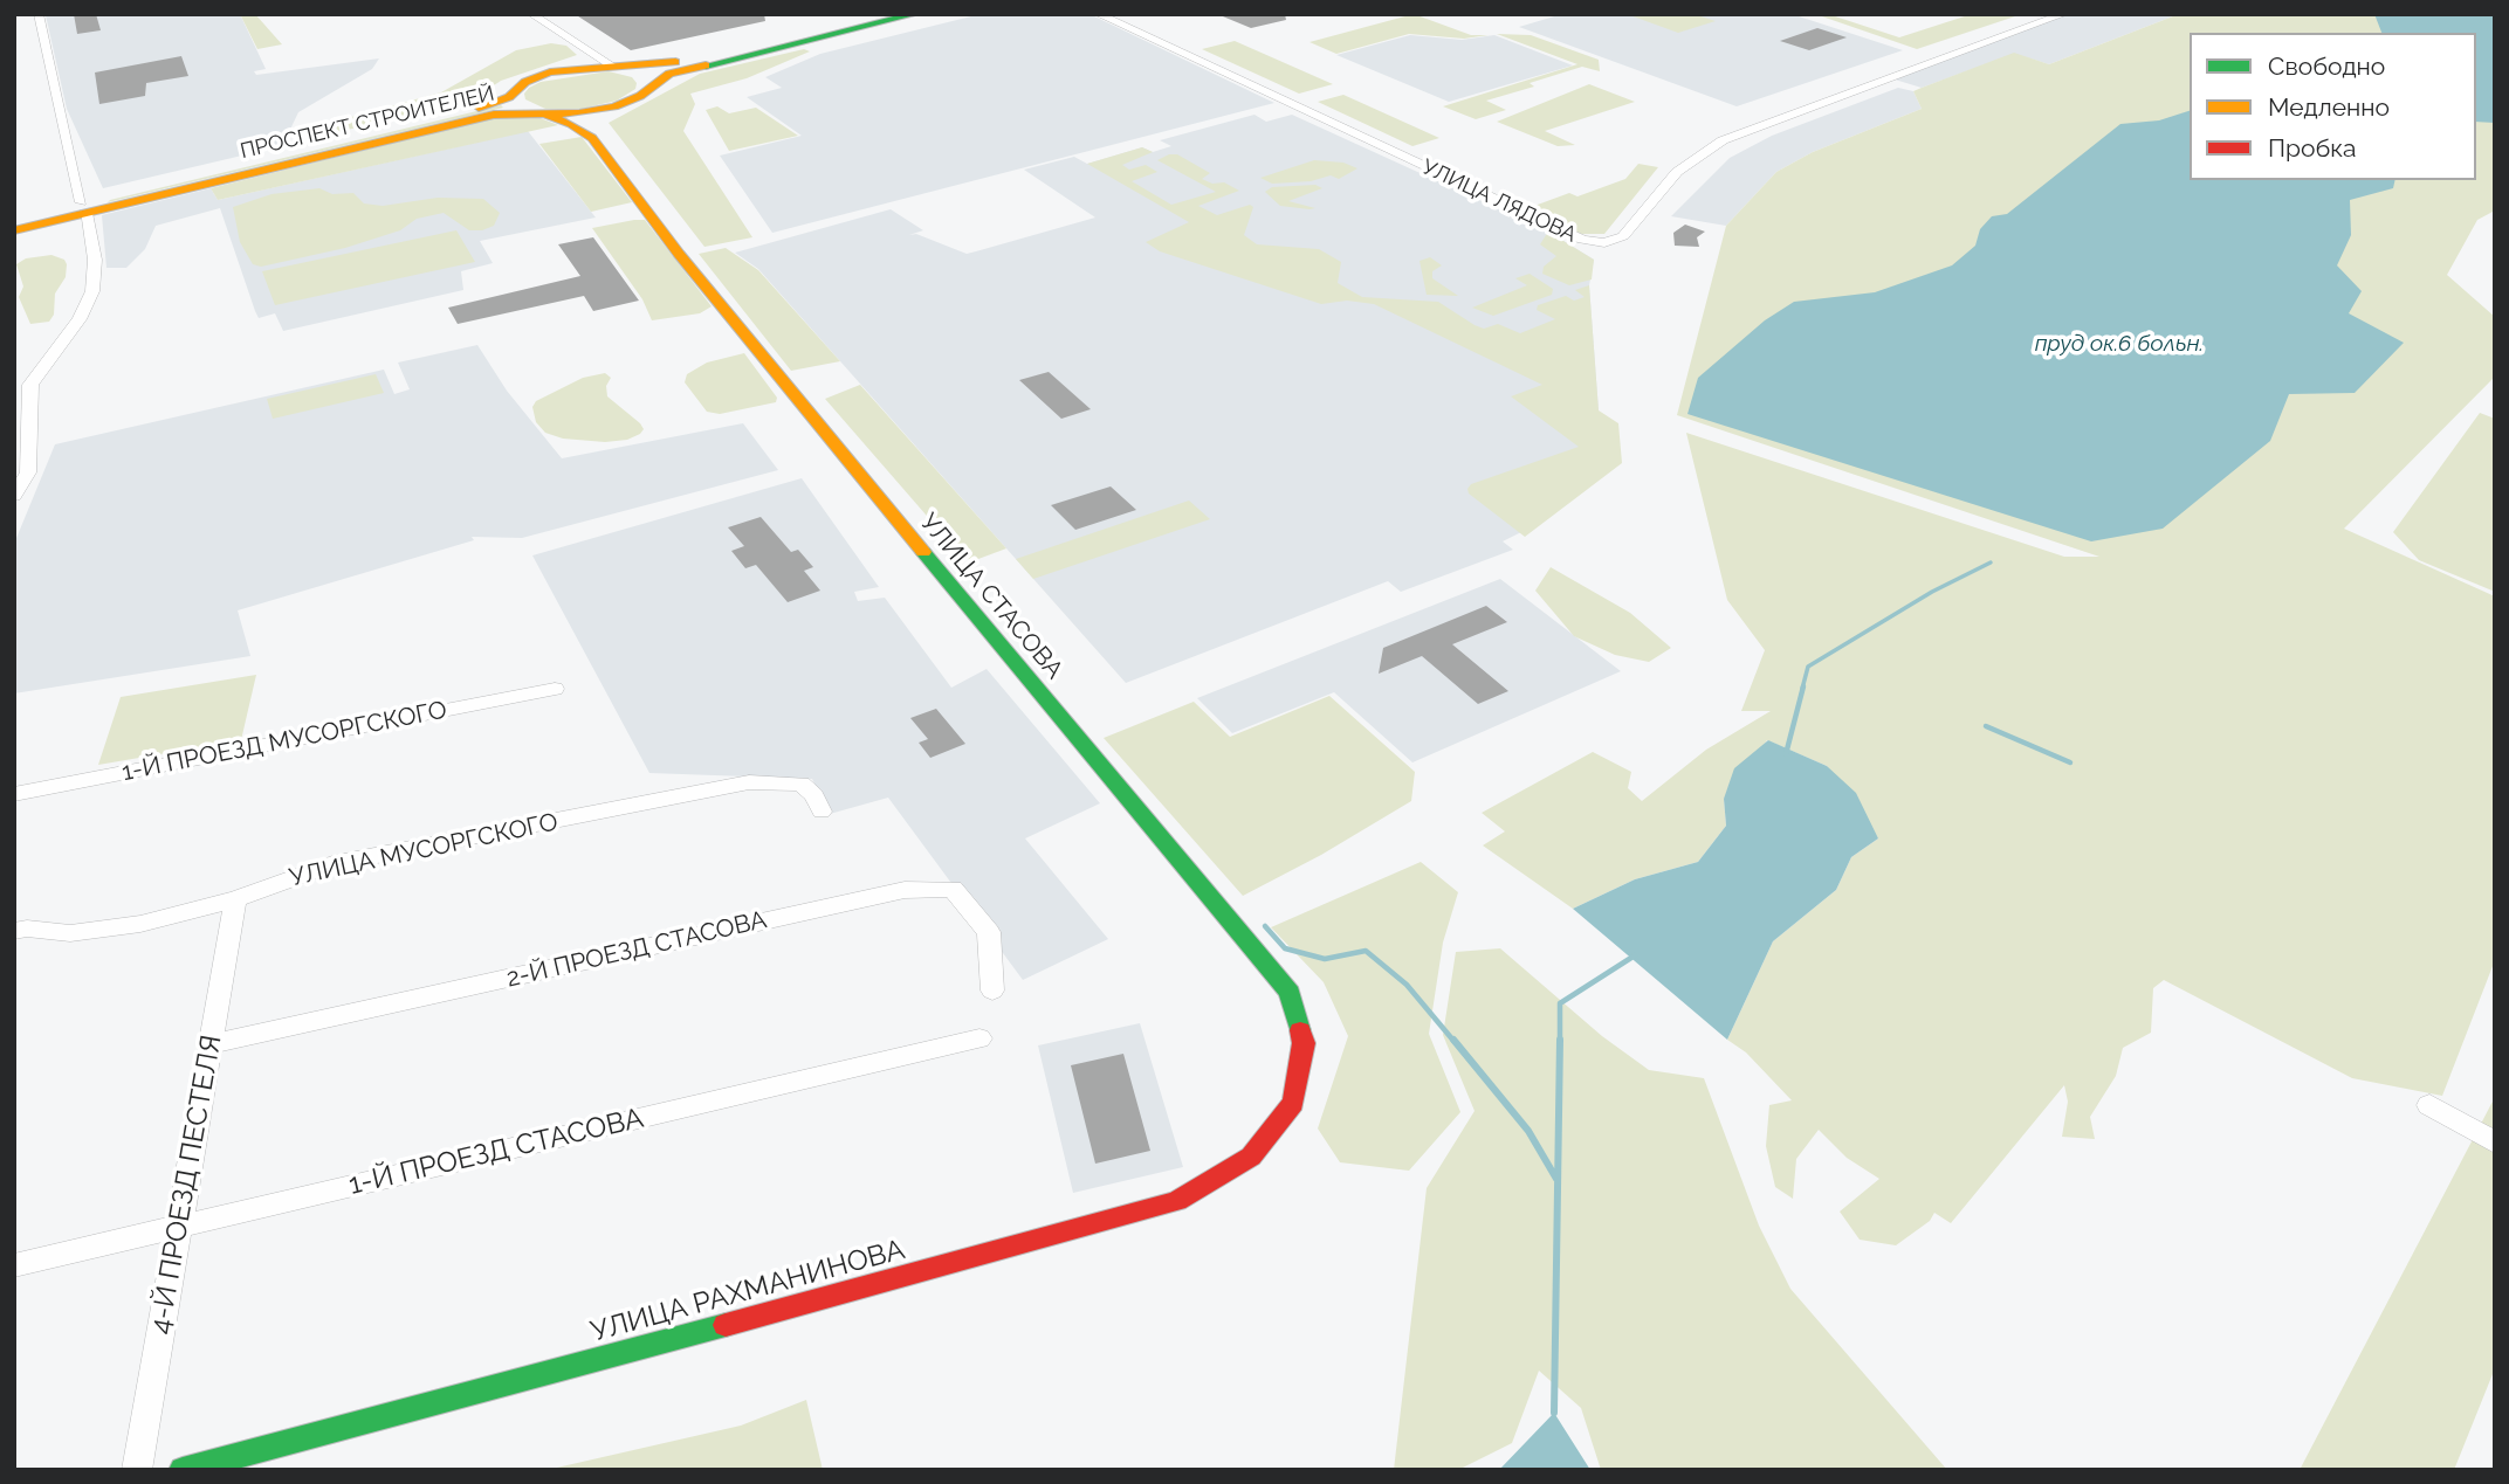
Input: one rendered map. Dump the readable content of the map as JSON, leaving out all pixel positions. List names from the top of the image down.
{
  "streets": {
    "main road": ["ПРОСПЕКТ СТРОИТЕЛЕЙ", "УЛИЦА СТАСОВА", "УЛИЦА РАХМАНИНОВА"],
    "street": [
      "УЛИЦА ЛЯДОВА",
      "1-Й ПРОЕЗД МУСОРГСКОГО",
      "УЛИЦА МУСОРГСКОГО",
      "2-Й ПРОЕЗД СТАСОВА",
      "1-Й ПРОЕЗД СТАСОВА",
      "4-Й ПРОЕЗД ПЕСТЕЛЯ"
    ]
  },
  "crossings": [
    ["ПРОСПЕКТ СТРОИТЕЛЕЙ", "УЛИЦА СТАСОВА"],
    ["УЛИЦА СТАСОВА", "УЛИЦА РАХМАНИНОВА"],
    ["УЛИЦА МУСОРГСКОГО", "4-Й ПРОЕЗД ПЕСТЕЛЯ"],
    ["2-Й ПРОЕЗД СТАСОВА", "4-Й ПРОЕЗД ПЕСТЕЛЯ"],
    ["1-Й ПРОЕЗД СТАСОВА", "4-Й ПРОЕЗД ПЕСТЕЛЯ"]
  ],
  "water": ["пруд ок.6 больн."],
  "legend": ["Свободно", "Медленно", "Пробка"]
}
